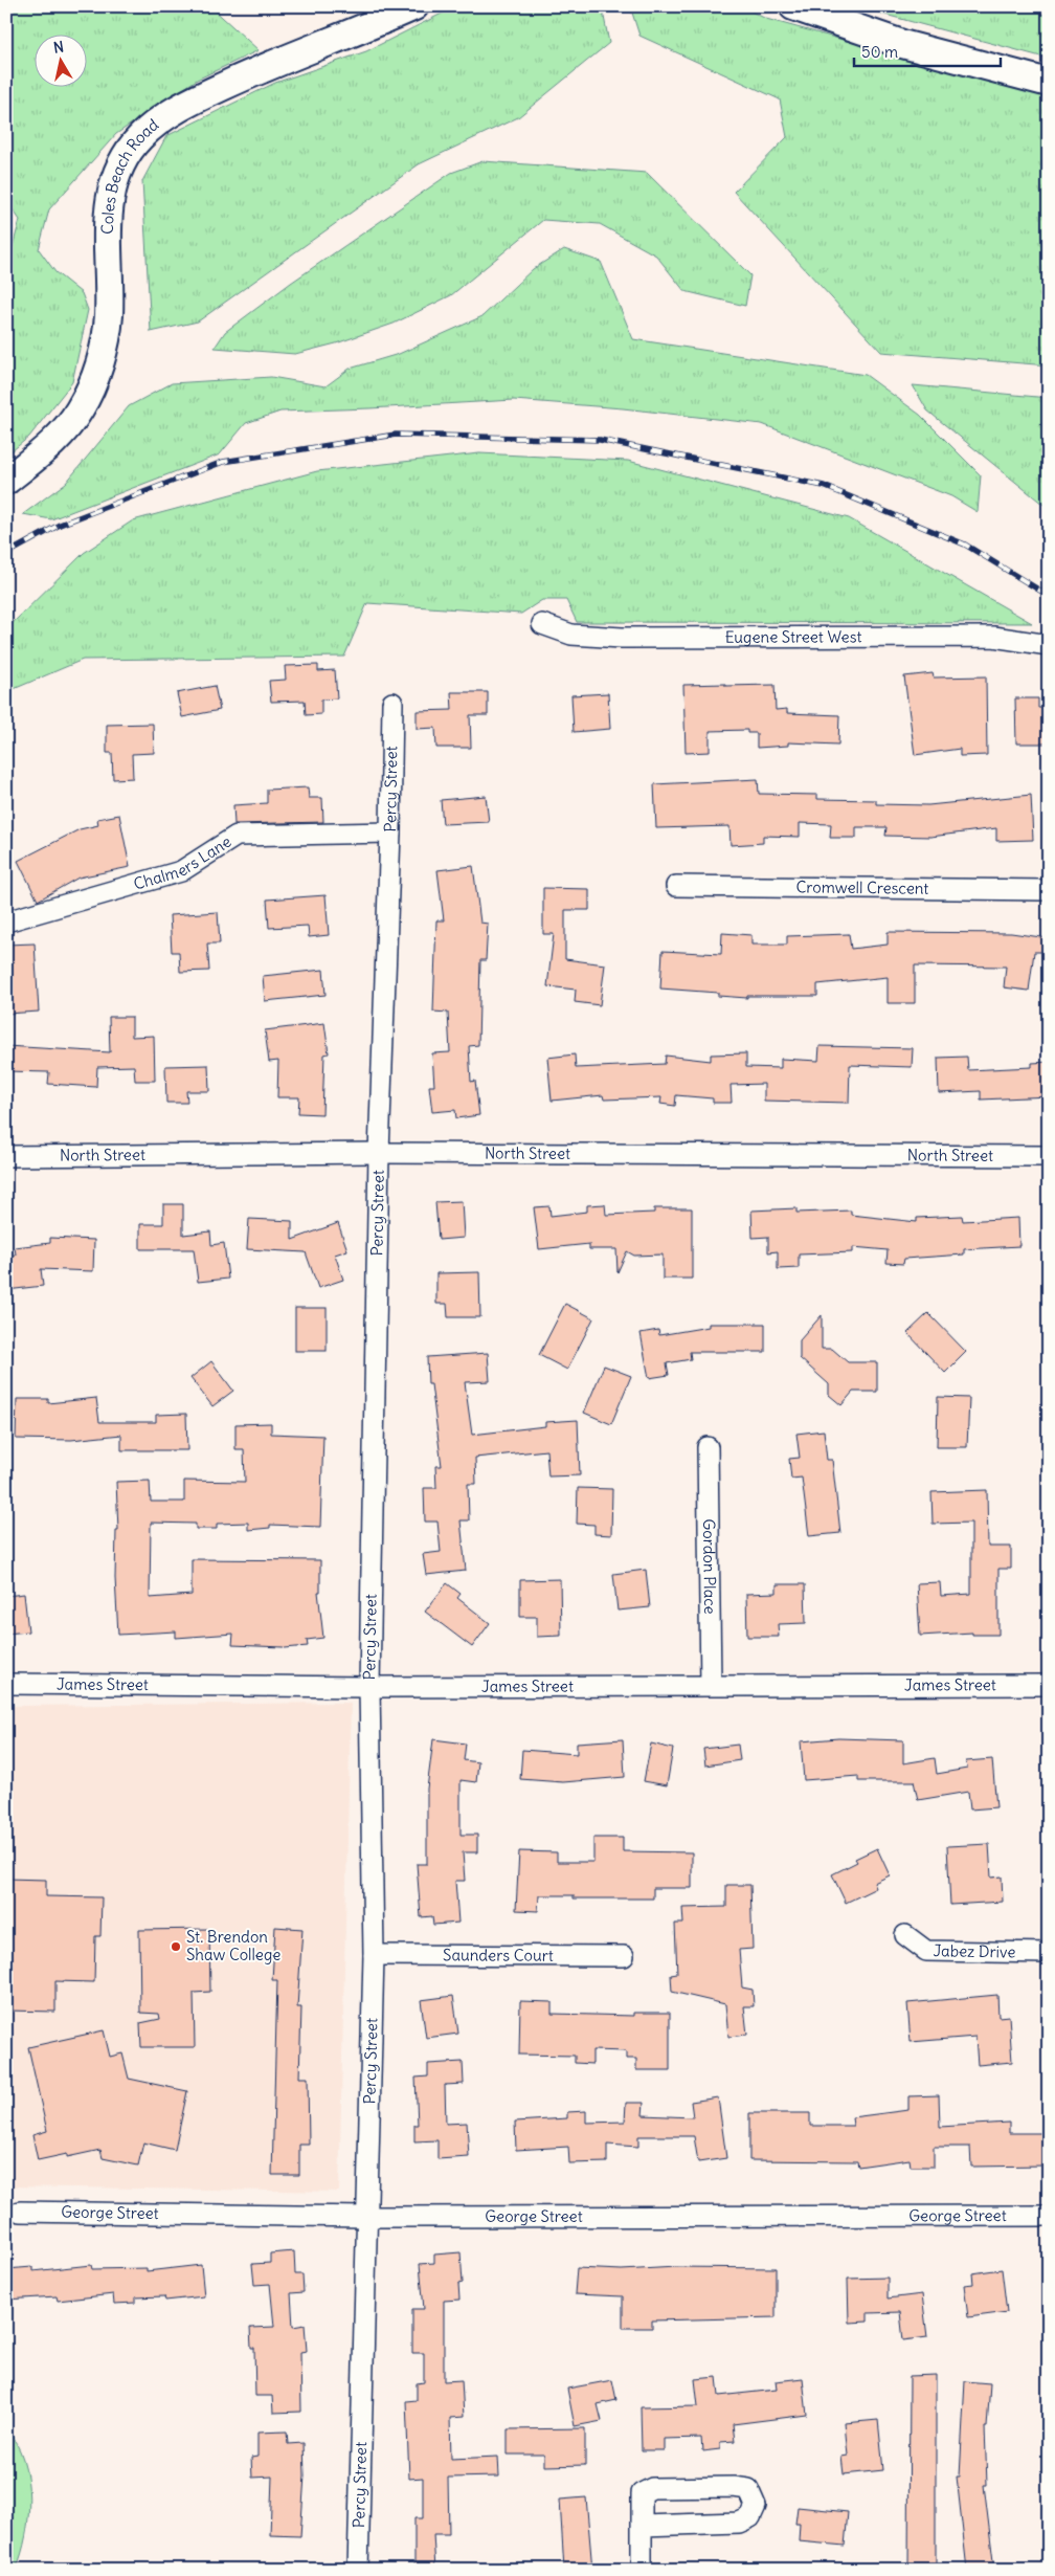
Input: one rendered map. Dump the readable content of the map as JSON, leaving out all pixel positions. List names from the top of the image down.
{
  "streets": {
    "street": [
      "Coles Beach Road",
      "Eugene Street West",
      "Percy Street",
      "Chalmers Lane",
      "Cromwell Crescent",
      "North Street",
      "Gordon Place",
      "James Street",
      "Jabez Drive",
      "Saunders Court",
      "George Street"
    ]
  },
  "crossings": [
    ["Percy Street", "Chalmers Lane"],
    ["Percy Street", "North Street"],
    ["Percy Street", "James Street"],
    ["Percy Street", "Saunders Court"],
    ["Percy Street", "George Street"],
    ["Gordon Place", "James Street"]
  ],
  "places": ["St. Brendon Shaw College"],
  "scale_bar": "50 m",
  "north": "top"
}
